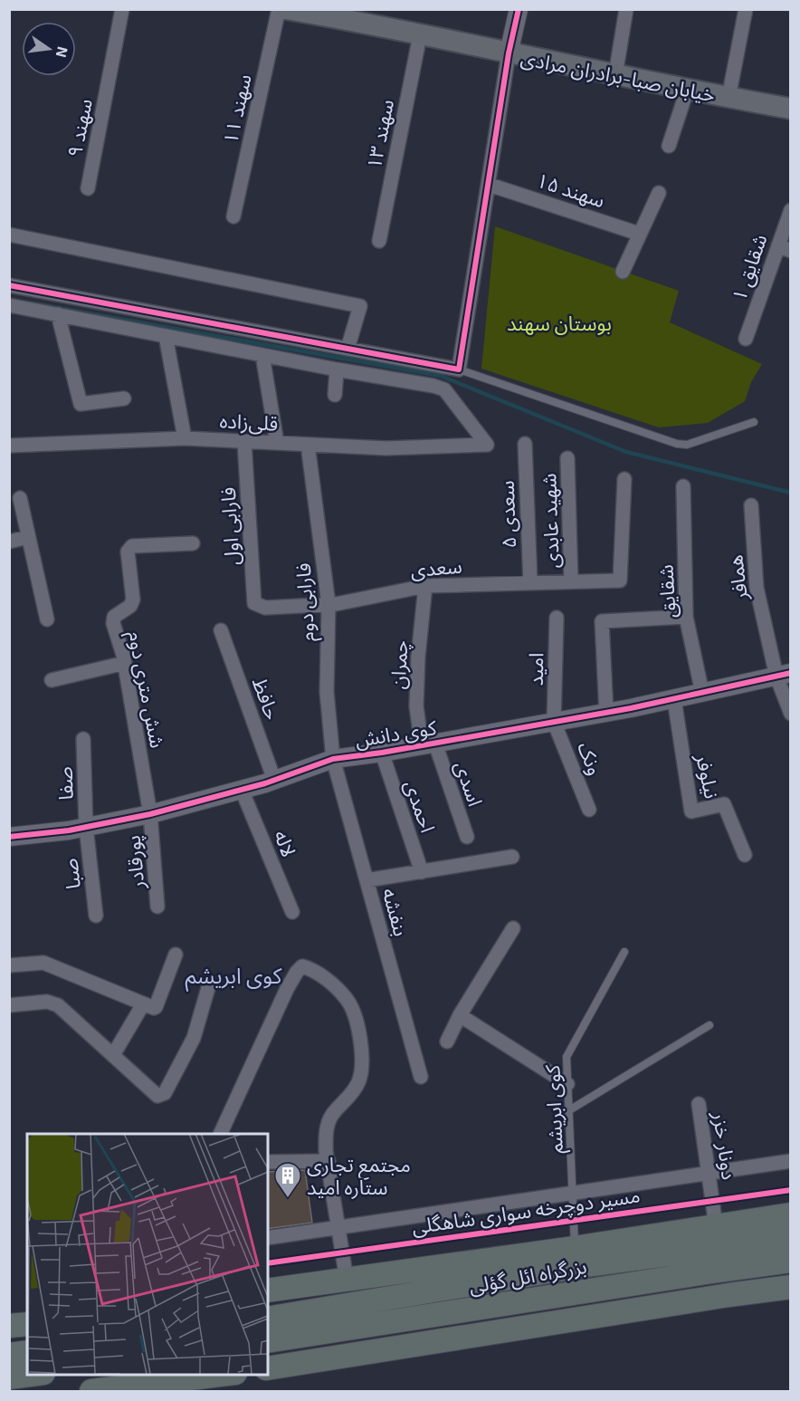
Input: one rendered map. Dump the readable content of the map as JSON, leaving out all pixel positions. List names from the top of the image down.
{
  "streets": {
    "highway": ["بزرگراه ائل گؤلی"],
    "main road": ["خیابان صبا-برادران مرادی"],
    "street": [
      "سهند ۱۱",
      "سهند ۹",
      "سهند ۱۳",
      "سهند ۱۵",
      "شقایق ۱",
      "قلی‌زاده",
      "سعدی ۵",
      "شهید عابدی",
      "فارابی اول",
      "سعدی",
      "همافر",
      "شقایق",
      "فارابی دوم",
      "چمران",
      "امید",
      "شش متری دوم",
      "حافظ",
      "کوی دانش",
      "ونک",
      "نیلوفر",
      "صفا",
      "اسدی",
      "احمدی",
      "لاله",
      "پورقادر",
      "صبا",
      "بنفشه",
      "دونار خزر"
    ],
    "lane": ["کوی ابریشم"],
    "cycle path": ["مسیر دوچرخه سواری شاهگلی"]
  },
  "crossings": [
    ["خیابان صبا-برادران مرادی", "سهند ۱۳"],
    ["قلی‌زاده", "فارابی اول"],
    ["قلی‌زاده", "فارابی دوم"],
    ["سعدی ۵", "سعدی"],
    ["شهید عابدی", "سعدی"],
    ["فارابی اول", "سعدی"],
    ["سعدی", "فارابی دوم"],
    ["سعدی", "چمران"],
    ["همافر", "کوی دانش"],
    ["شقایق", "کوی دانش"],
    ["فارابی دوم", "کوی دانش"],
    ["فارابی دوم", "بنفشه"],
    ["چمران", "کوی دانش"],
    ["چمران", "اسدی"],
    ["امید", "کوی دانش"],
    ["امید", "ونک"],
    ["شش متری دوم", "کوی دانش"],
    ["شش متری دوم", "پورقادر"],
    ["حافظ", "کوی دانش"],
    ["کوی دانش", "ونک"],
    ["کوی دانش", "نیلوفر"],
    ["کوی دانش", "صفا"],
    ["کوی دانش", "اسدی"],
    ["کوی دانش", "احمدی"],
    ["کوی دانش", "لاله"],
    ["کوی دانش", "پورقادر"],
    ["کوی دانش", "صبا"],
    ["کوی دانش", "بنفشه"],
    ["صفا", "صبا"]
  ],
  "districts": ["کوی ابریشم"],
  "parks": ["بوستان سهند"],
  "places": {
    "building": ["مجتمع تجاری ستاره امید"]
  },
  "north": "right"
}
